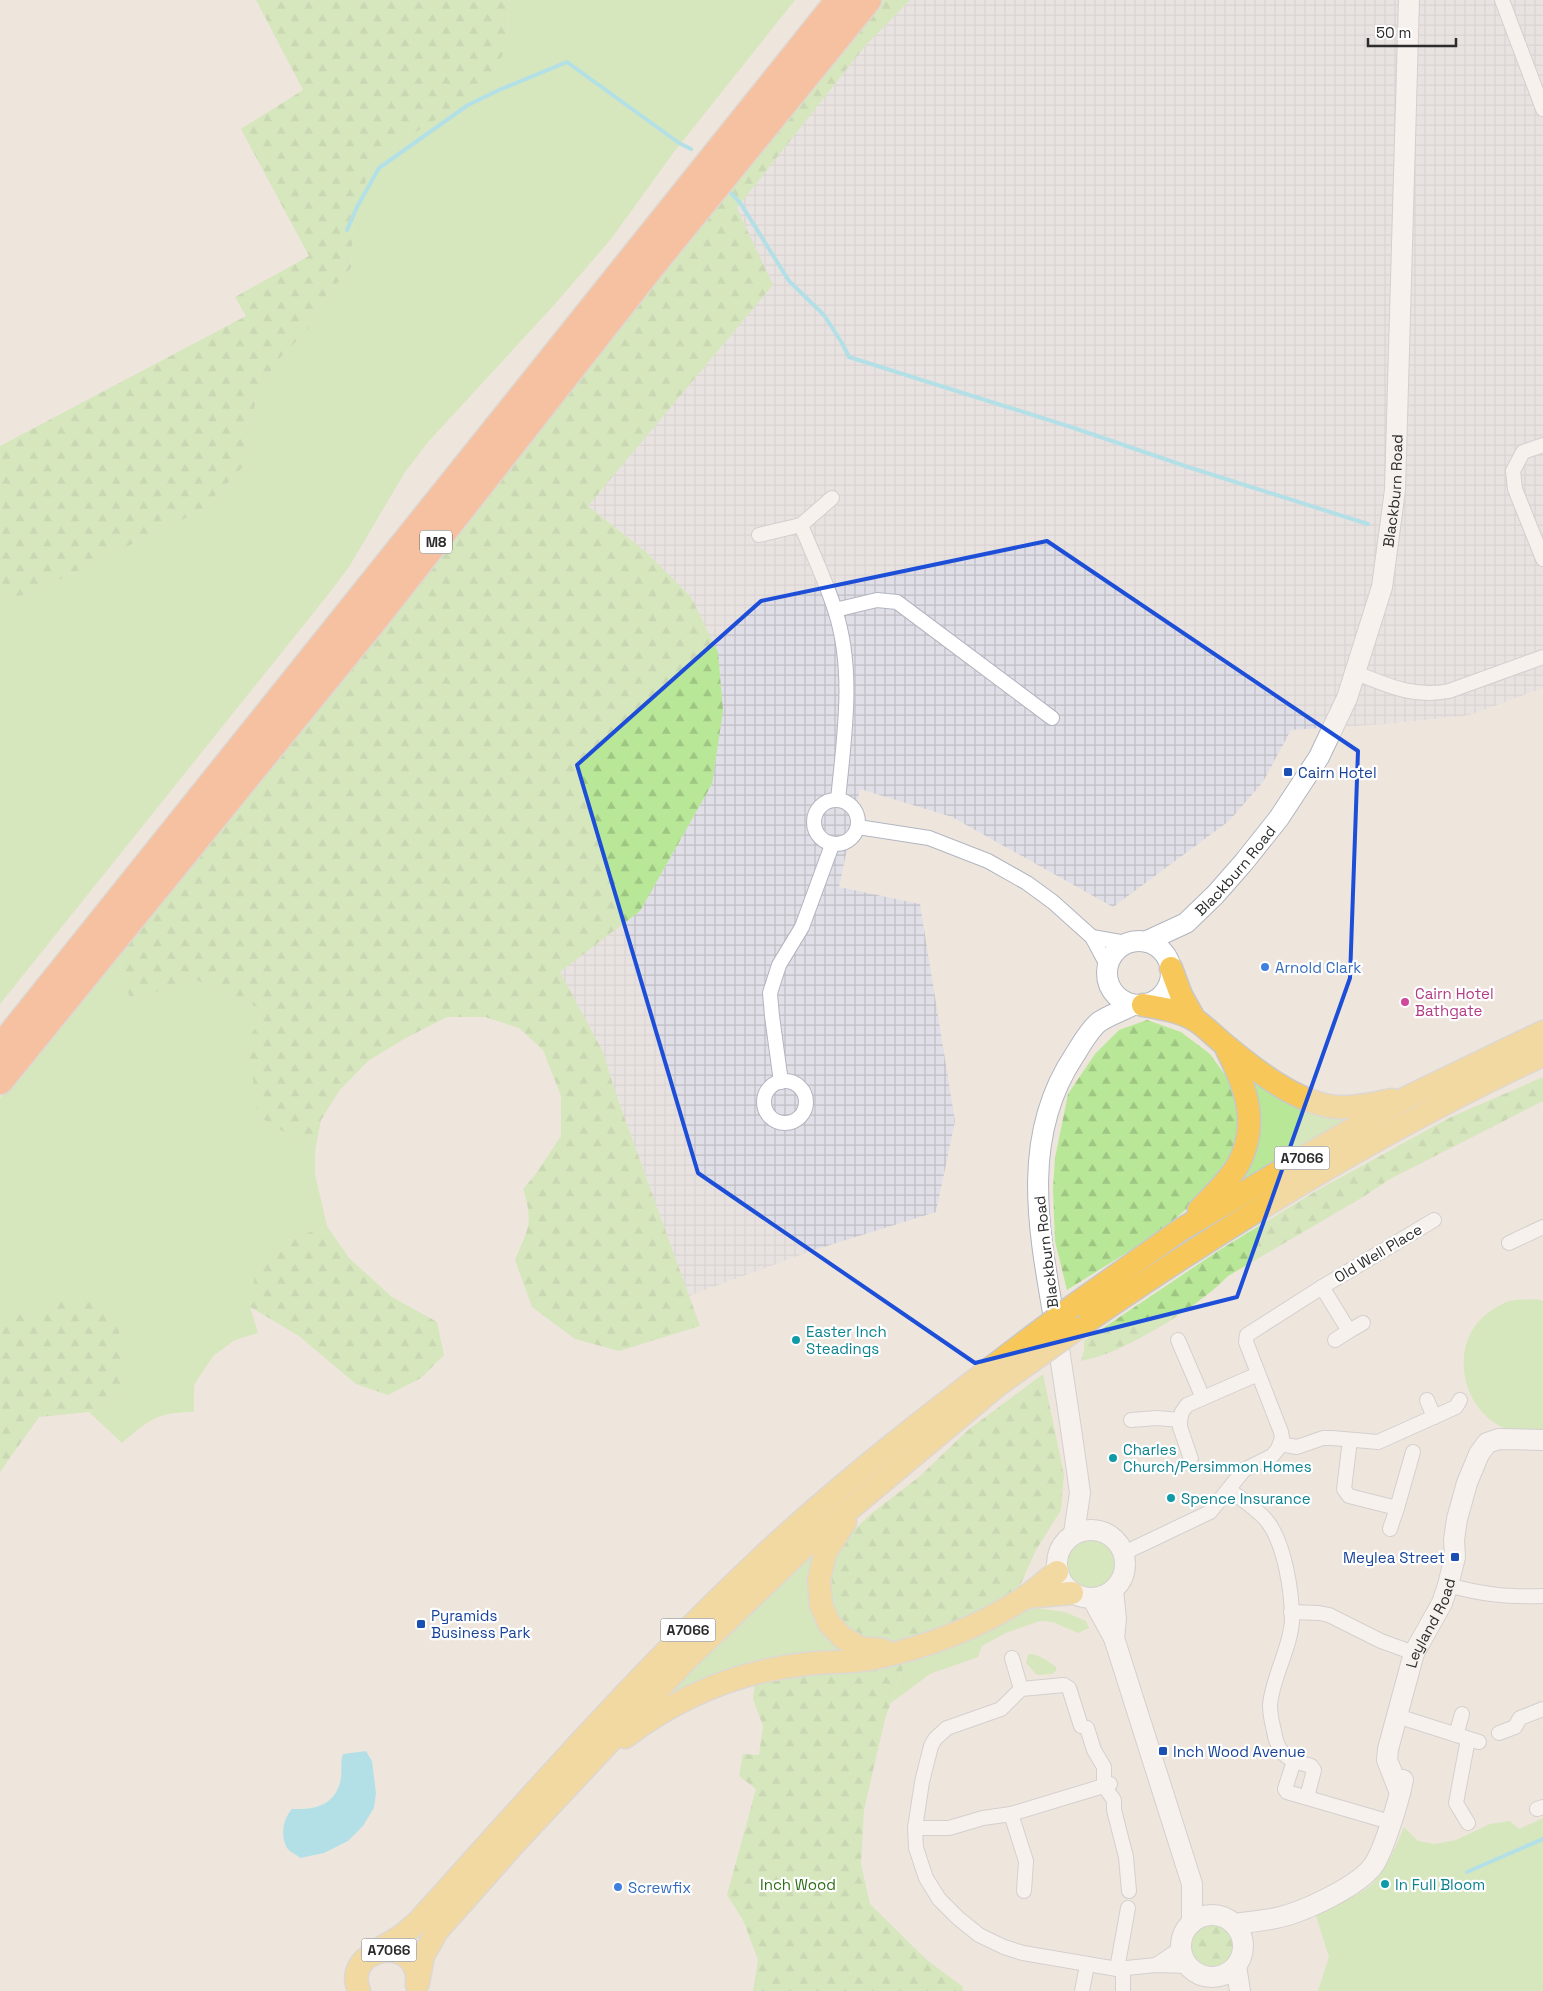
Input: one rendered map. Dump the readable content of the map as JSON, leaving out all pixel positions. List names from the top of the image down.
{
  "streets": {
    "highway": ["M8"],
    "main road": ["Blackburn Road", "A7066", "Leyland Road"],
    "street": ["Old Well Place"]
  },
  "crossings": [
    ["Blackburn Road", "A7066"]
  ],
  "parks": ["Inch Wood"],
  "places": {
    "transit": [
      "Cairn Hotel",
      "Meylea Street",
      "Pyramids Business Park",
      "Inch Wood Avenue"
    ],
    "other": [
      "Arnold Clark",
      "Cairn Hotel Bathgate",
      "Easter Inch Steadings",
      "Charles Church/Persimmon Homes",
      "Spence Insurance",
      "In Full Bloom",
      "Screwfix"
    ]
  },
  "scale_bar": "50 m"
}
